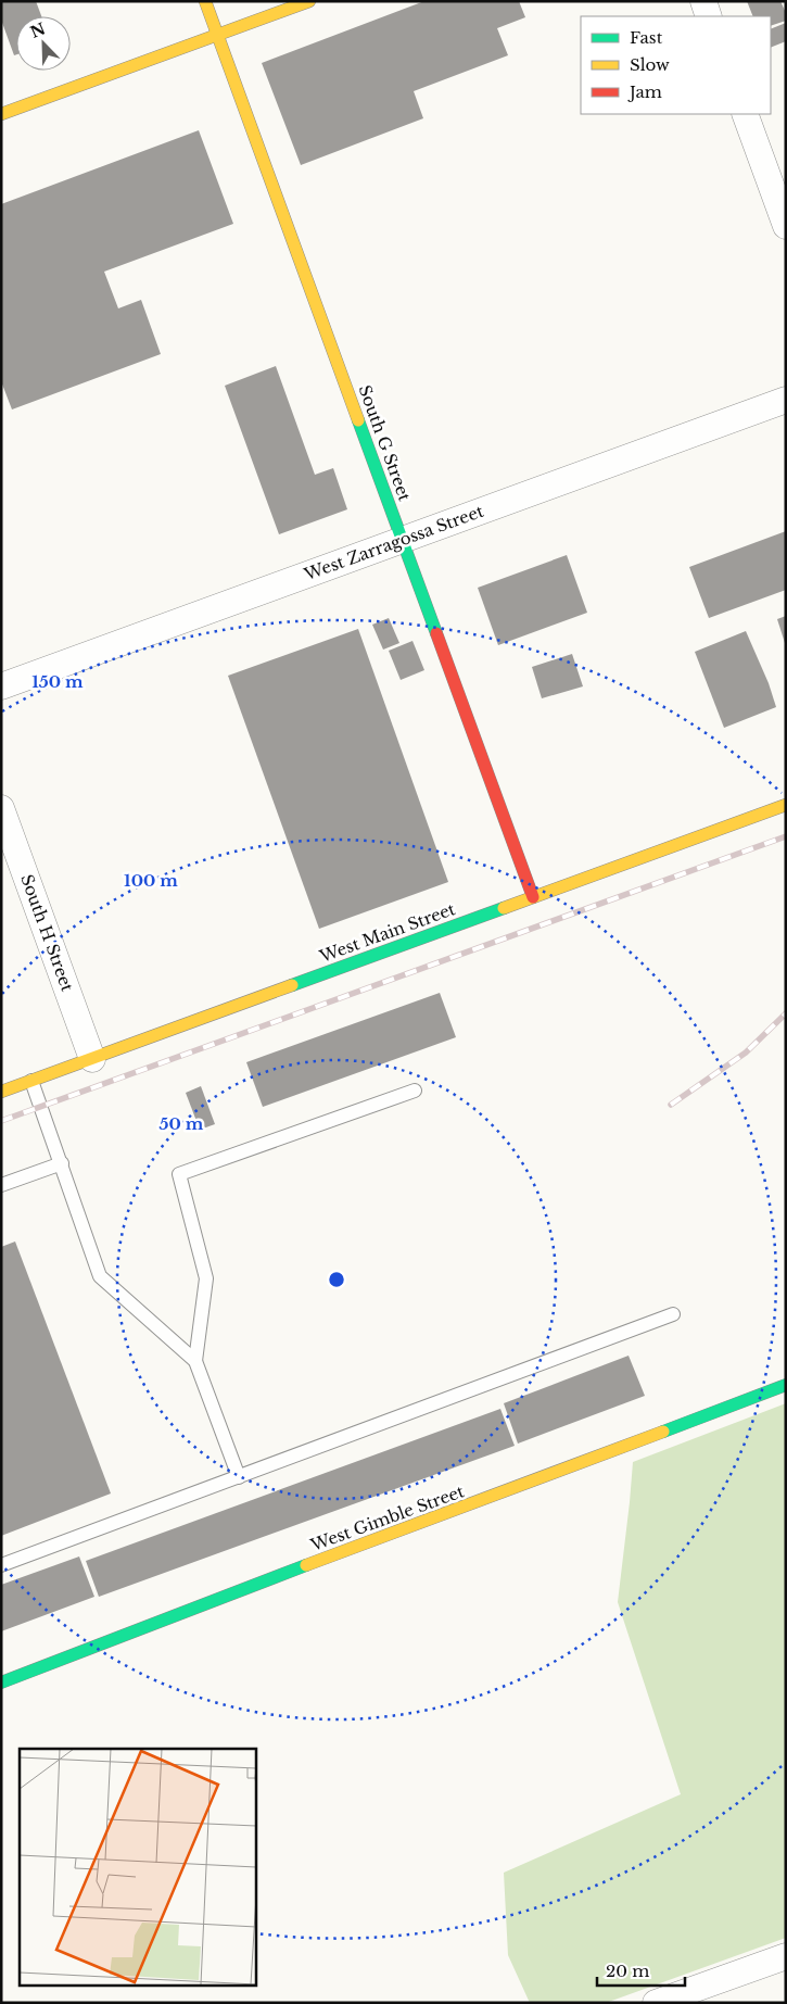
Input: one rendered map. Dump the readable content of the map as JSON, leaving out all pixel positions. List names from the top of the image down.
{
  "streets": {
    "street": [
      "South G Street",
      "West Zarragossa Street",
      "South H Street",
      "West Main Street",
      "West Gimble Street"
    ]
  },
  "crossings": [
    ["South G Street", "West Zarragossa Street"],
    ["South G Street", "West Main Street"],
    ["South H Street", "West Main Street"]
  ],
  "legend": ["Fast", "Slow", "Jam"],
  "scale_bar": "20 m",
  "north": "top left",
  "rings": ["150 m", "100 m", "50 m"]
}
